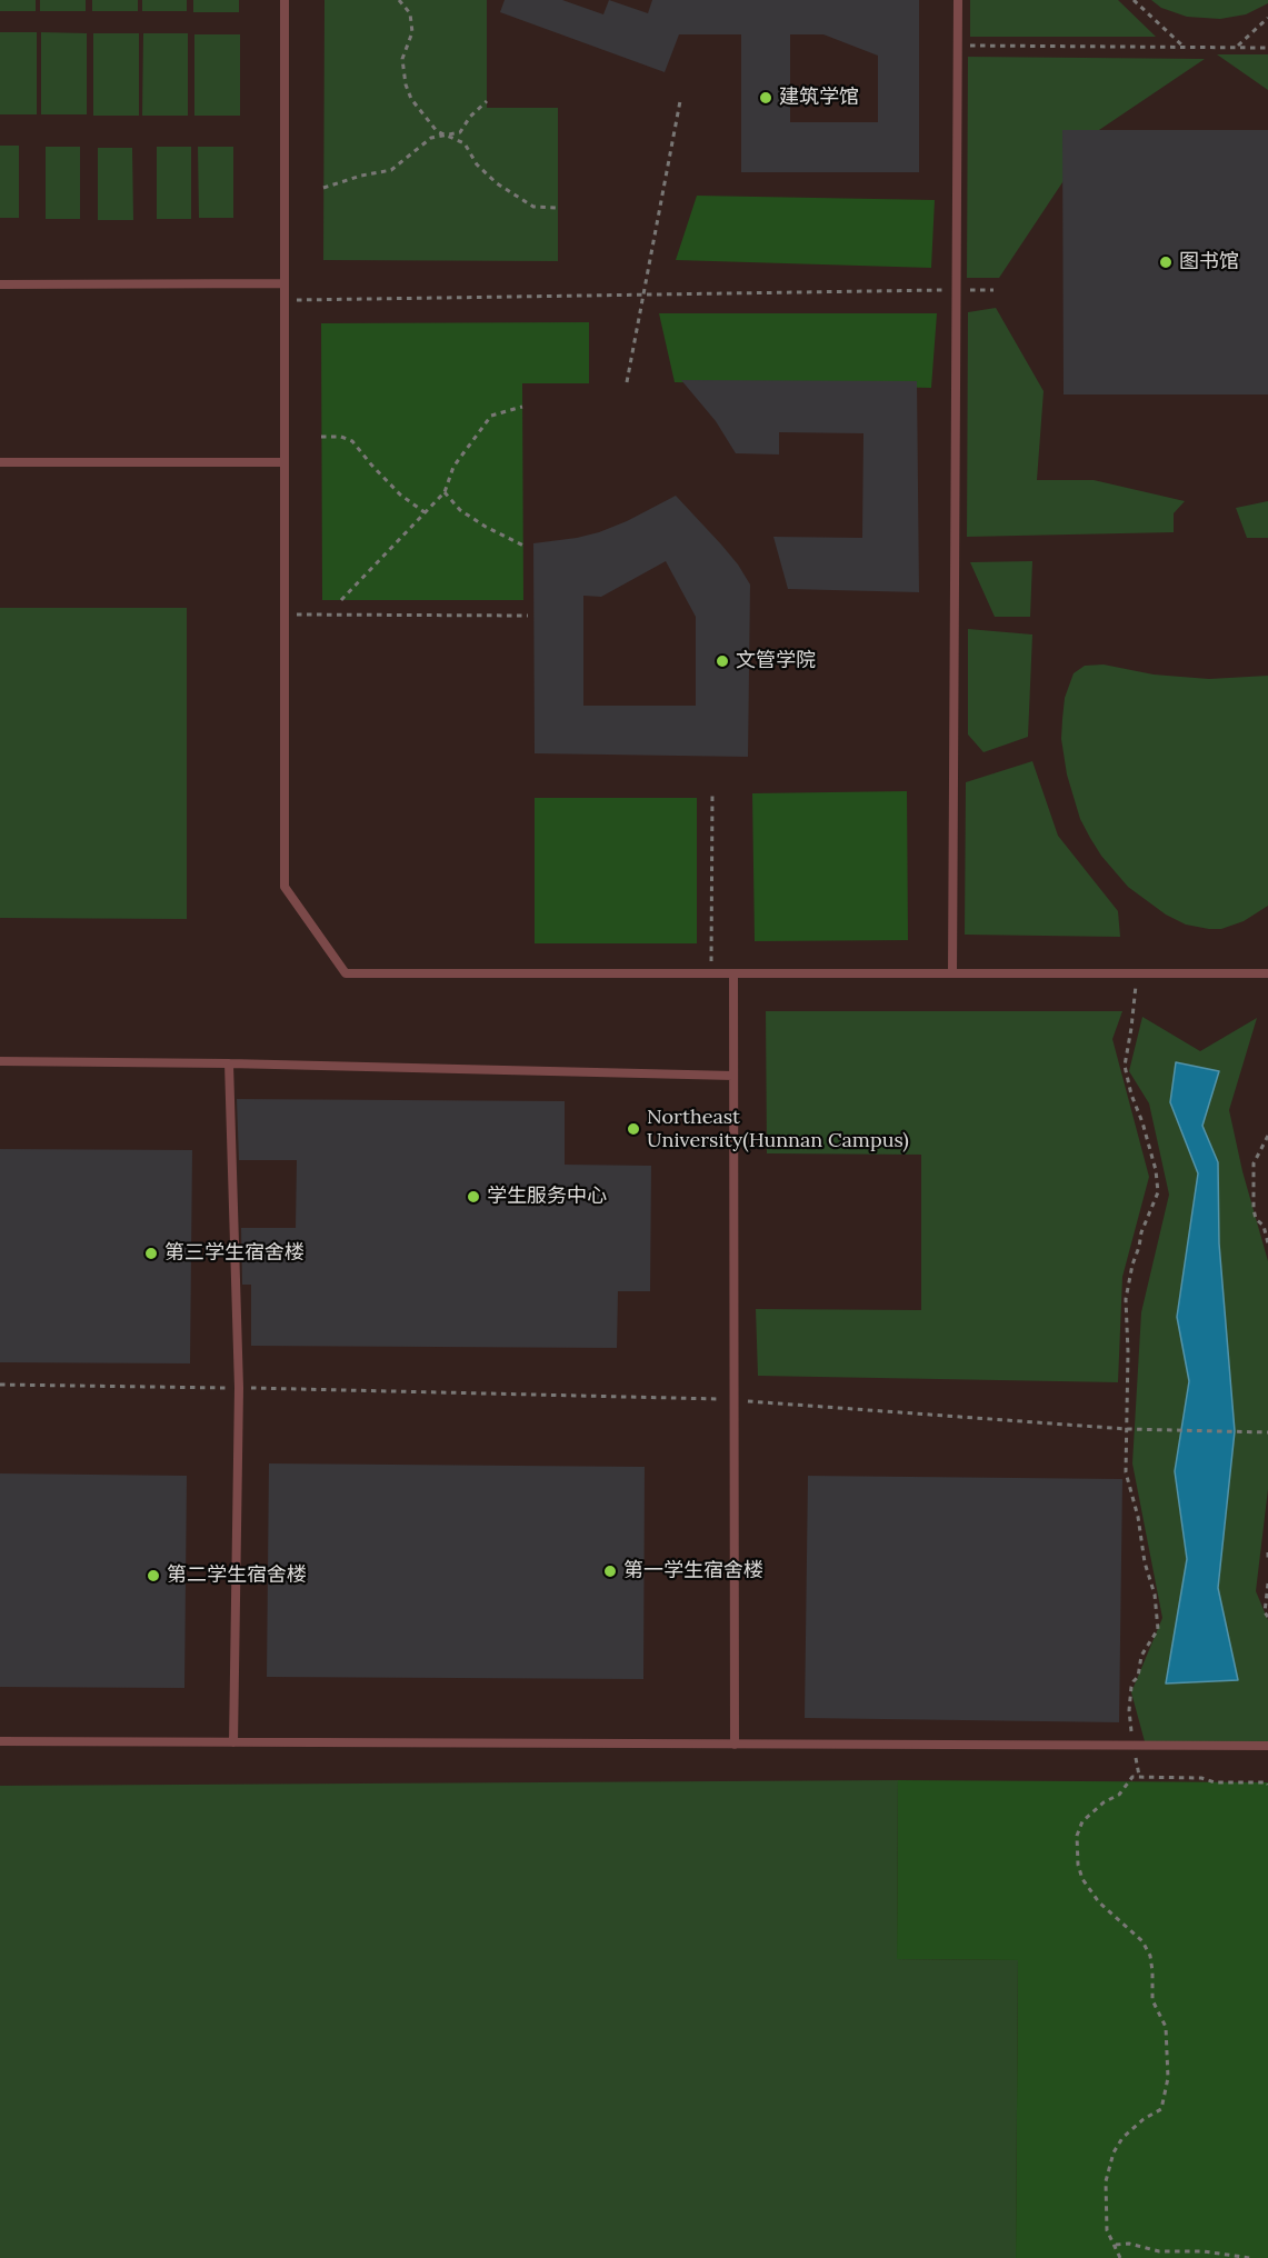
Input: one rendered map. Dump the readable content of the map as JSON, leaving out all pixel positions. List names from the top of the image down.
{
  "places": [
    "建筑学馆",
    "图书馆",
    "文管学院",
    "Northeast University(Hunnan Campus)",
    "学生服务中心",
    "第三学生宿舍楼",
    "第一学生宿舍楼",
    "第二学生宿舍楼"
  ]
}
